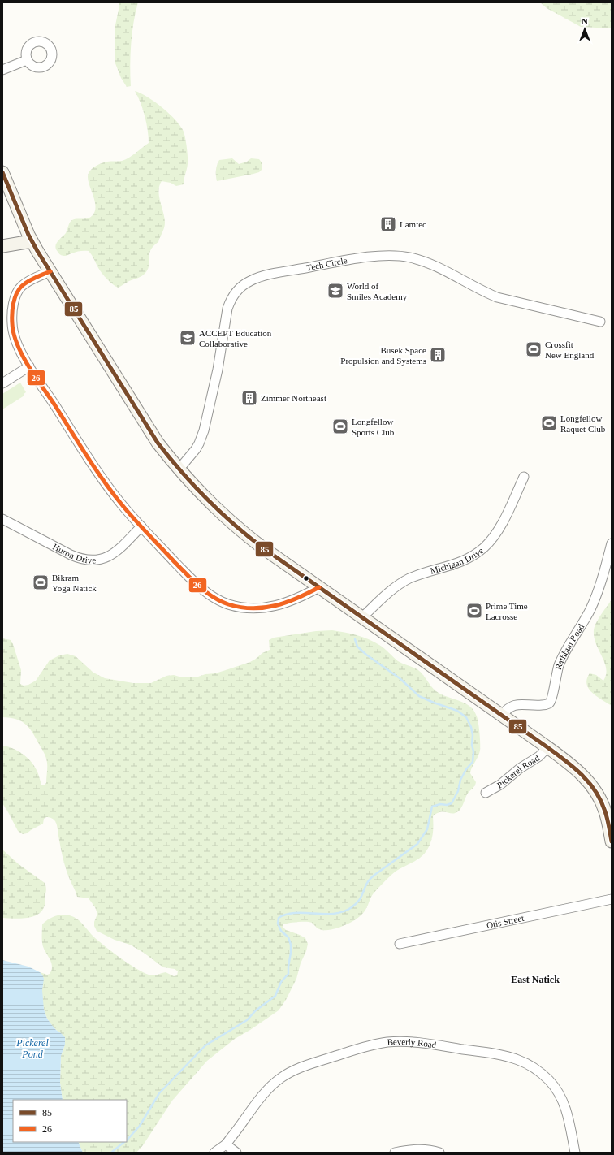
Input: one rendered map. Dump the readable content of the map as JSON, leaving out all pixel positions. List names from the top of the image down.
{
  "streets": {
    "street": [
      "Tech Circle",
      "Huron Drive",
      "Michigan Drive",
      "Rathbun Road",
      "Pickerel Road",
      "Otis Street",
      "Beverly Road"
    ]
  },
  "districts": ["East Natick"],
  "water": ["Pickerel Pond"],
  "places": {
    "building": ["Lamtec", "Busek Space Propulsion and Systems", "Zimmer Northeast"],
    "school or university": ["World of Smiles Academy", "ACCEPT Education Collaborative"],
    "sports": [
      "Crossfit New England",
      "Longfellow Raquet Club",
      "Longfellow Sports Club",
      "Bikram Yoga Natick",
      "Prime Time Lacrosse"
    ]
  },
  "lines": ["transit line 85", "transit line 26"],
  "legend": ["85", "26"],
  "north": "top"
}
